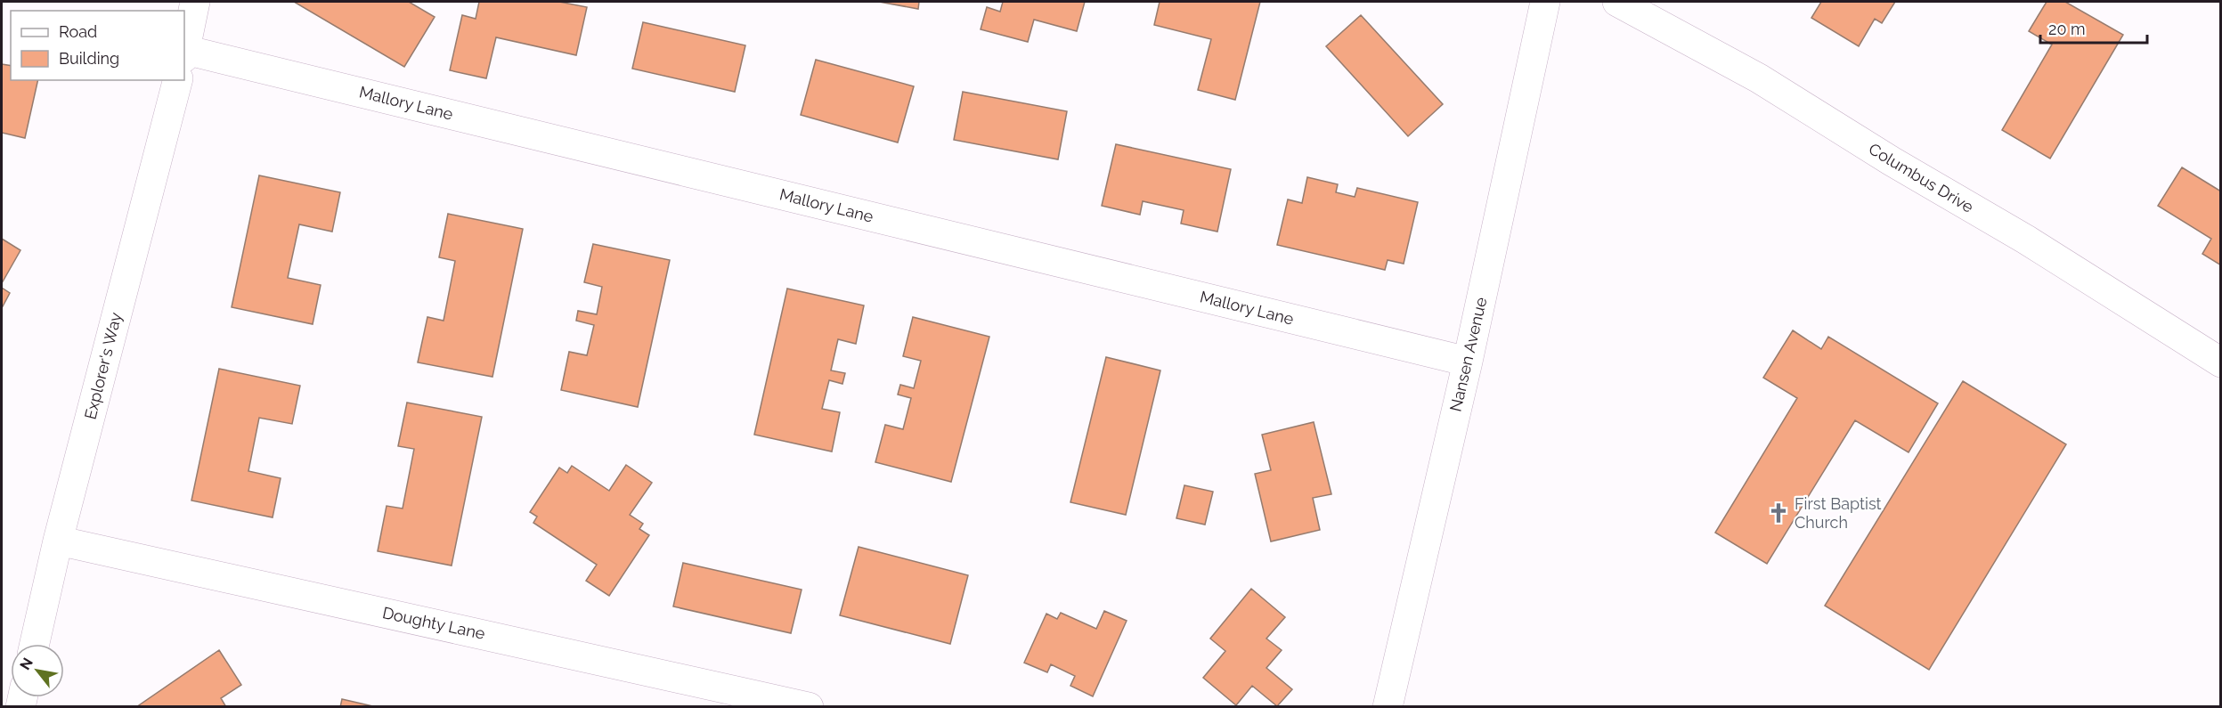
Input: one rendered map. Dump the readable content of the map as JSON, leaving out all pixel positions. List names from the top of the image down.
{
  "streets": {
    "street": [
      "Mallory Lane",
      "Columbus Drive",
      "Nansen Avenue",
      "Explorer's Way",
      "Doughty Lane"
    ]
  },
  "crossings": [
    ["Mallory Lane", "Nansen Avenue"],
    ["Explorer's Way", "Doughty Lane"]
  ],
  "places": {
    "church": ["First Baptist Church"]
  },
  "legend": ["Road", "Building"],
  "scale_bar": "20 m",
  "north": "top left"
}
